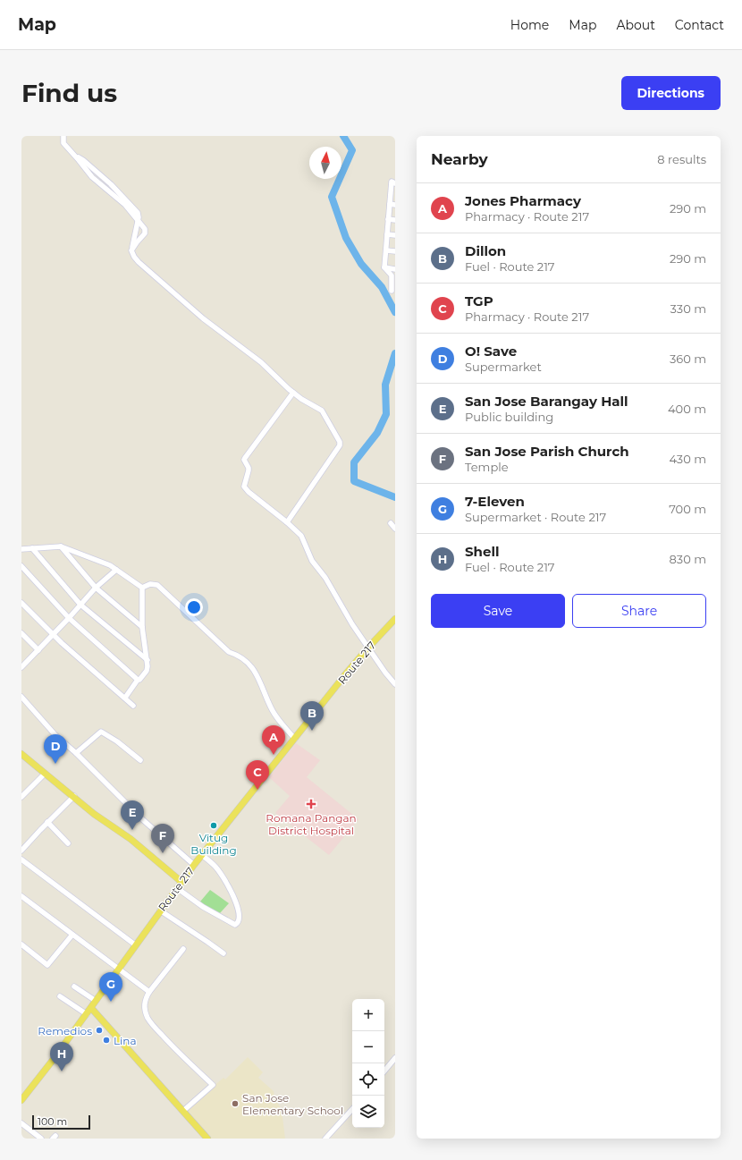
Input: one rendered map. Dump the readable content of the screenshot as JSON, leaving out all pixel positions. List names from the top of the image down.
{
  "streets": {
    "main road": ["Route 217"]
  },
  "places": {
    "health": ["Romana Pangan District Hospital"],
    "other": [
      "Vitug Building",
      "Remedios",
      "Lina",
      "San Jose Elementary School"
    ]
  },
  "scale_bar": "100 m",
  "north": "top",
  "page": {
    "header": "Map",
    "nav": [
      "Home",
      "Map",
      "About",
      "Contact"
    ],
    "buttons": [
      "Directions",
      ["Save", "Share"]
    ],
    "title": "Find us",
    "heading": ["Nearby", "8 results"],
    "list": [
      {
        "mark": "A",
        "name": "Jones Pharmacy",
        "note": "Pharmacy · Route 217",
        "value": "290 m"
      },
      {
        "mark": "B",
        "name": "Dillon",
        "note": "Fuel · Route 217",
        "value": "290 m"
      },
      {
        "mark": "C",
        "name": "TGP",
        "note": "Pharmacy · Route 217",
        "value": "330 m"
      },
      {
        "mark": "D",
        "name": "O! Save",
        "note": "Supermarket",
        "value": "360 m"
      },
      {
        "mark": "E",
        "name": "San Jose Barangay Hall",
        "note": "Public building",
        "value": "400 m"
      },
      {
        "mark": "F",
        "name": "San Jose Parish Church",
        "note": "Temple",
        "value": "430 m"
      },
      {
        "mark": "G",
        "name": "7-Eleven",
        "note": "Supermarket · Route 217",
        "value": "700 m"
      },
      {
        "mark": "H",
        "name": "Shell",
        "note": "Fuel · Route 217",
        "value": "830 m"
      }
    ],
    "pins": [
      "B",
      "A",
      "D",
      "C",
      "E",
      "F",
      "G",
      "H"
    ],
    "map_buttons": ["+", "−"],
    "scale": "100 m"
  }
}
